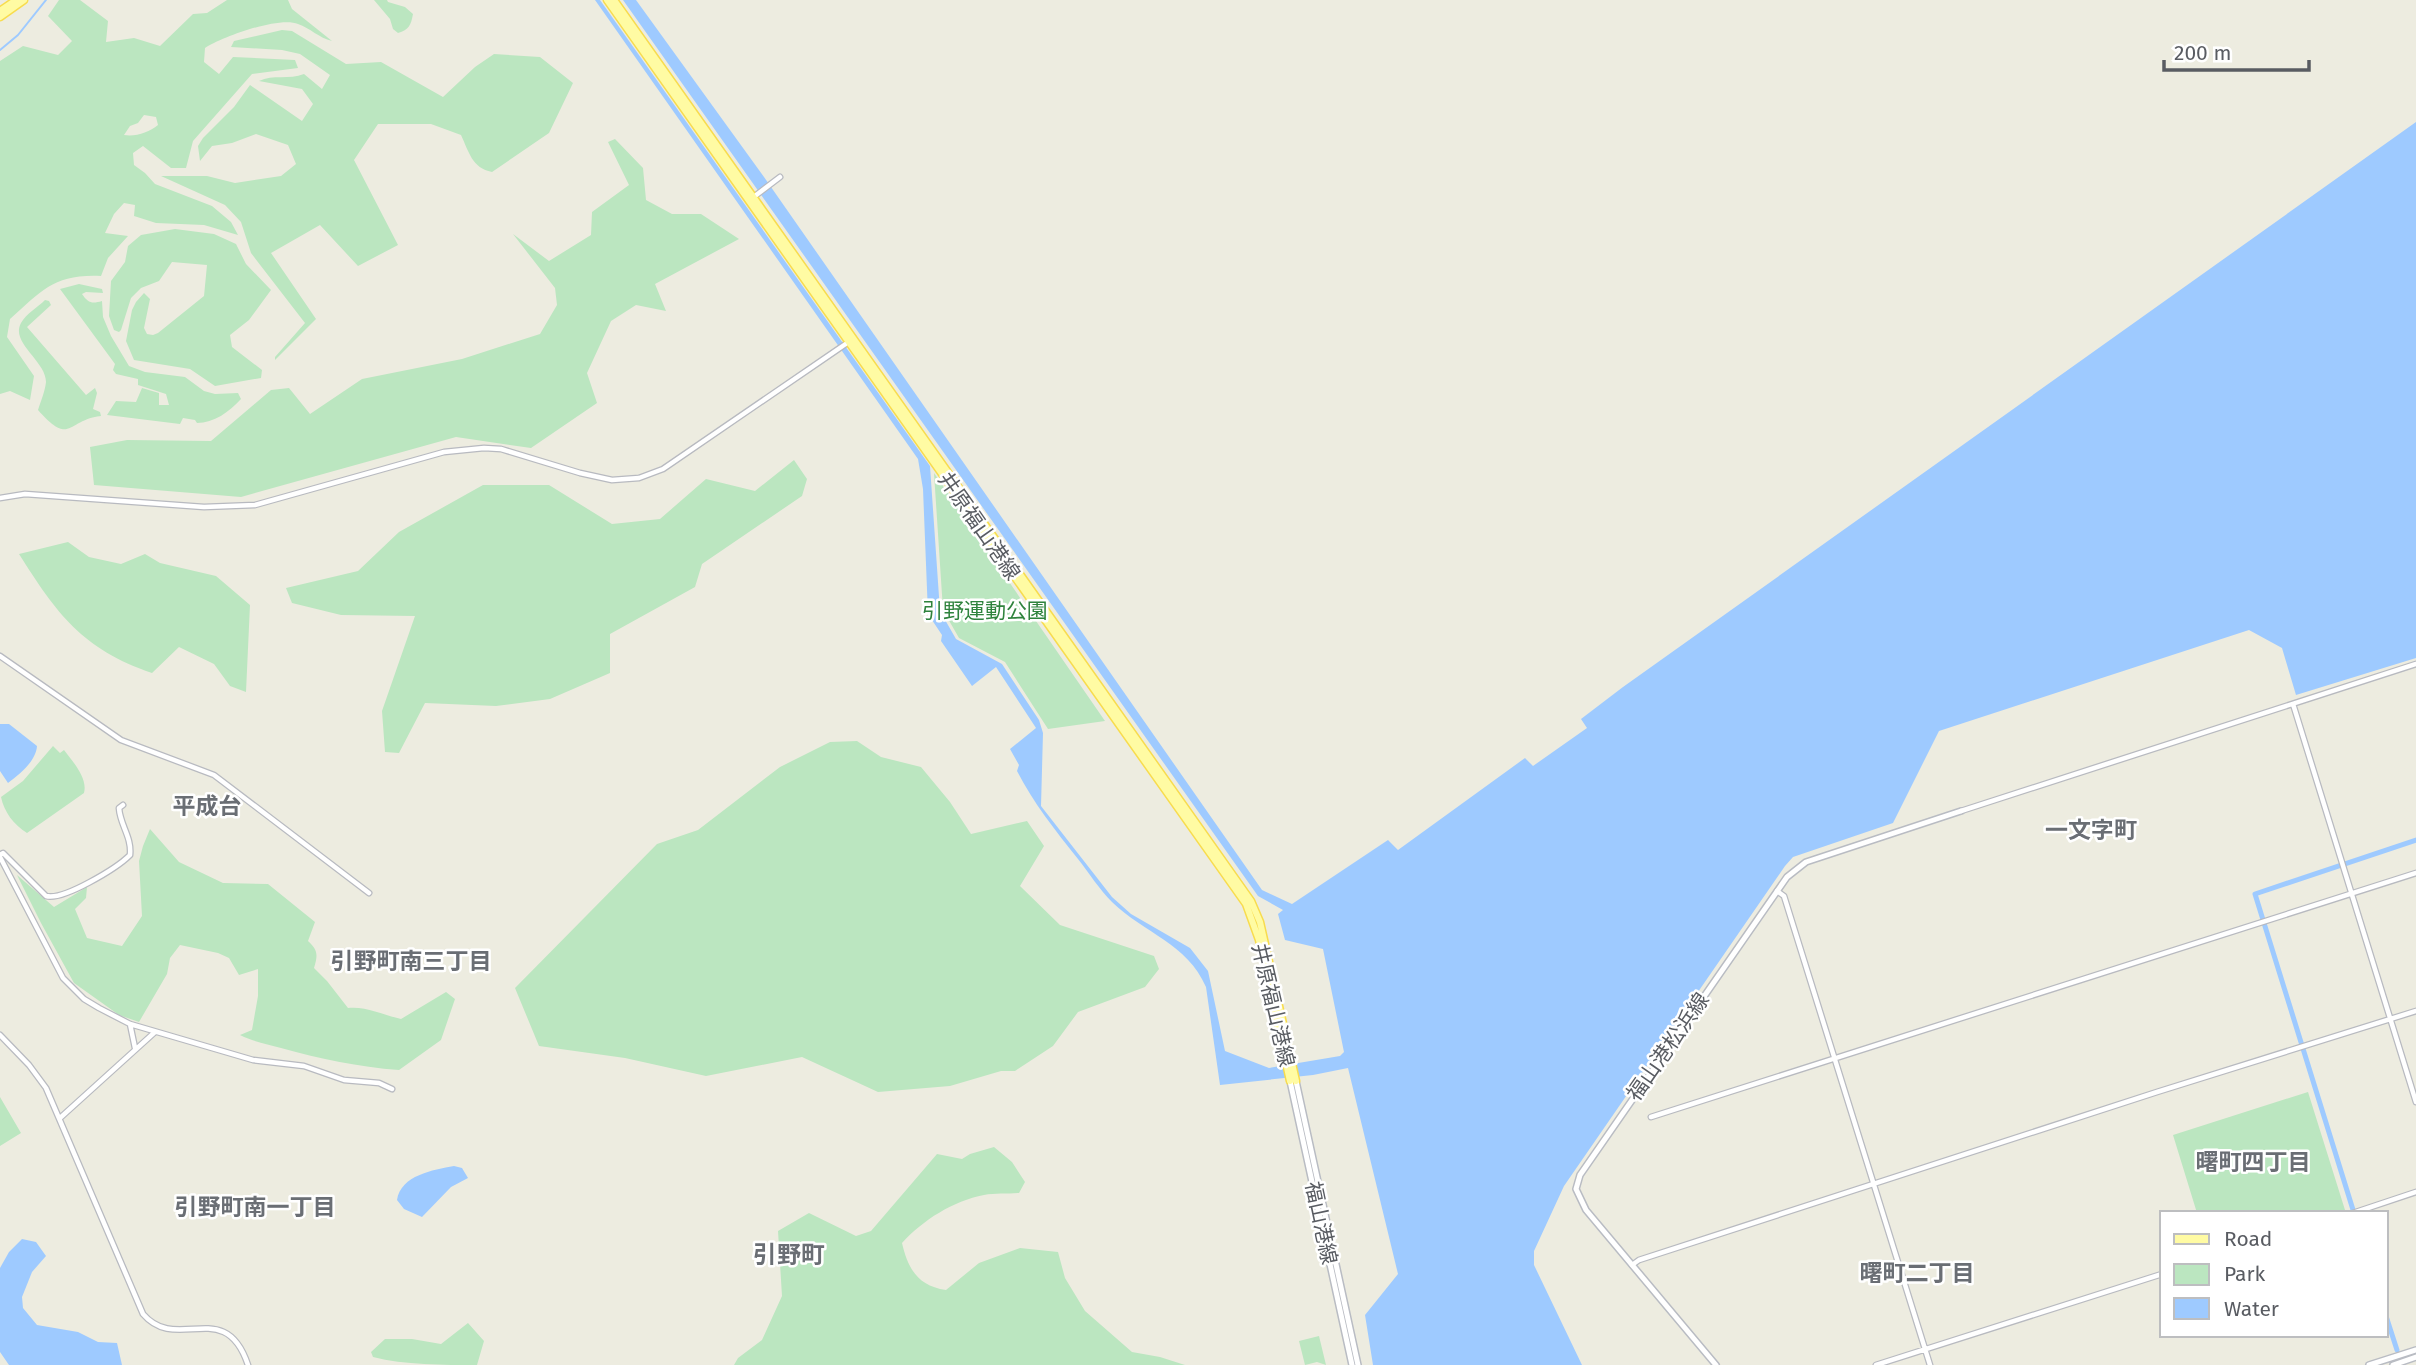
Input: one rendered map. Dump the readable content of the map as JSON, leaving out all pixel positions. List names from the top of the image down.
{
  "streets": {
    "main road": ["井原福山港線", "福山港松浜線", "福山港線"]
  },
  "crossings": [
    ["井原福山港線", "福山港線"]
  ],
  "districts": [
    "平成台",
    "一文字町",
    "引野町南三丁目",
    "曙町四丁目",
    "引野町南一丁目",
    "引野町",
    "曙町二丁目"
  ],
  "parks": ["引野運動公園"],
  "legend": ["Road", "Park", "Water"],
  "scale_bar": "200 m"
}
